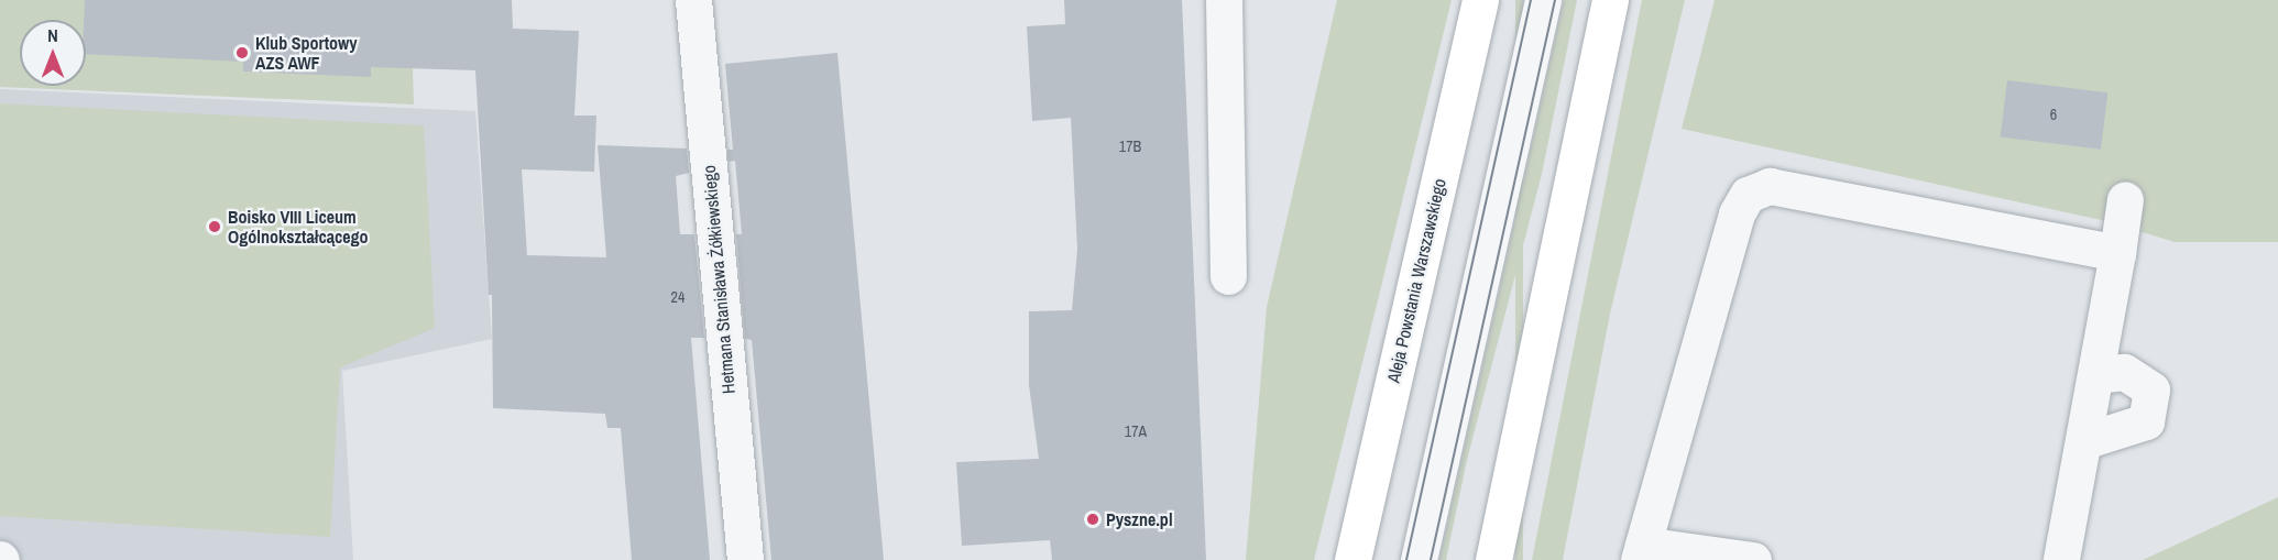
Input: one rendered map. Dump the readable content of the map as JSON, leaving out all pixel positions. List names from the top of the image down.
{
  "streets": {
    "main road": ["Aleja Powstania Warszawskiego"],
    "street": ["Hetmana Stanisława Żółkiewskiego"]
  },
  "places": ["Klub Sportowy AZS AWF", "Boisko VIII Liceum Ogólnokształcącego", "Pyszne.pl"],
  "house_numbers": [
    "6",
    "17B",
    "24",
    "17A"
  ],
  "north": "top"
}
